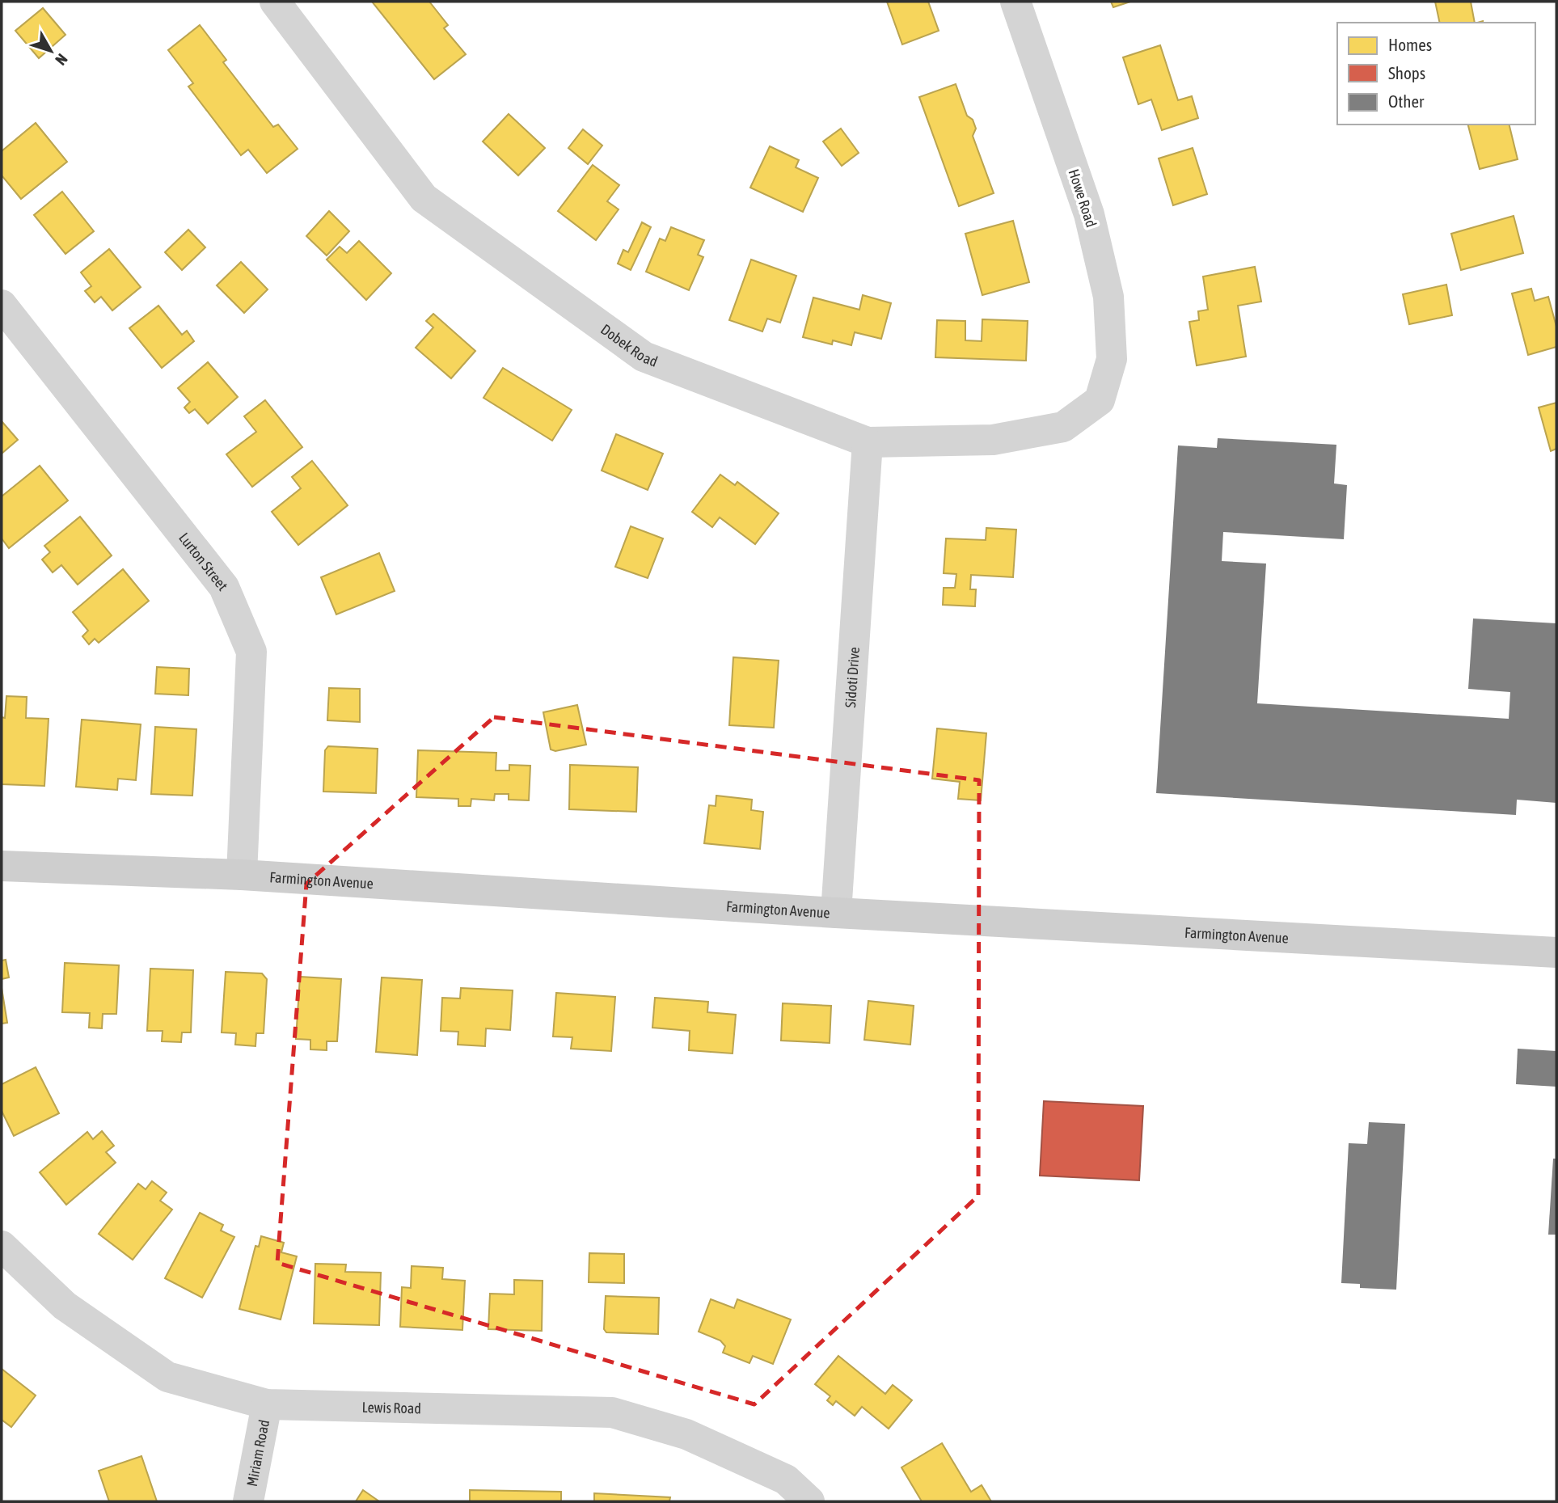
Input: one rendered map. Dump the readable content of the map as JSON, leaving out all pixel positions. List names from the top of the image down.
{
  "streets": {
    "main road": ["Farmington Avenue"],
    "street": [
      "Howe Road",
      "Dobek Road",
      "Lurton Street",
      "Sidoti Drive",
      "Lewis Road",
      "Miriam Road"
    ]
  },
  "crossings": [
    ["Howe Road", "Dobek Road"],
    ["Dobek Road", "Sidoti Drive"],
    ["Lurton Street", "Farmington Avenue"],
    ["Sidoti Drive", "Farmington Avenue"],
    ["Lewis Road", "Miriam Road"]
  ],
  "legend": ["Homes", "Shops", "Other"],
  "north": "bottom right"
}
